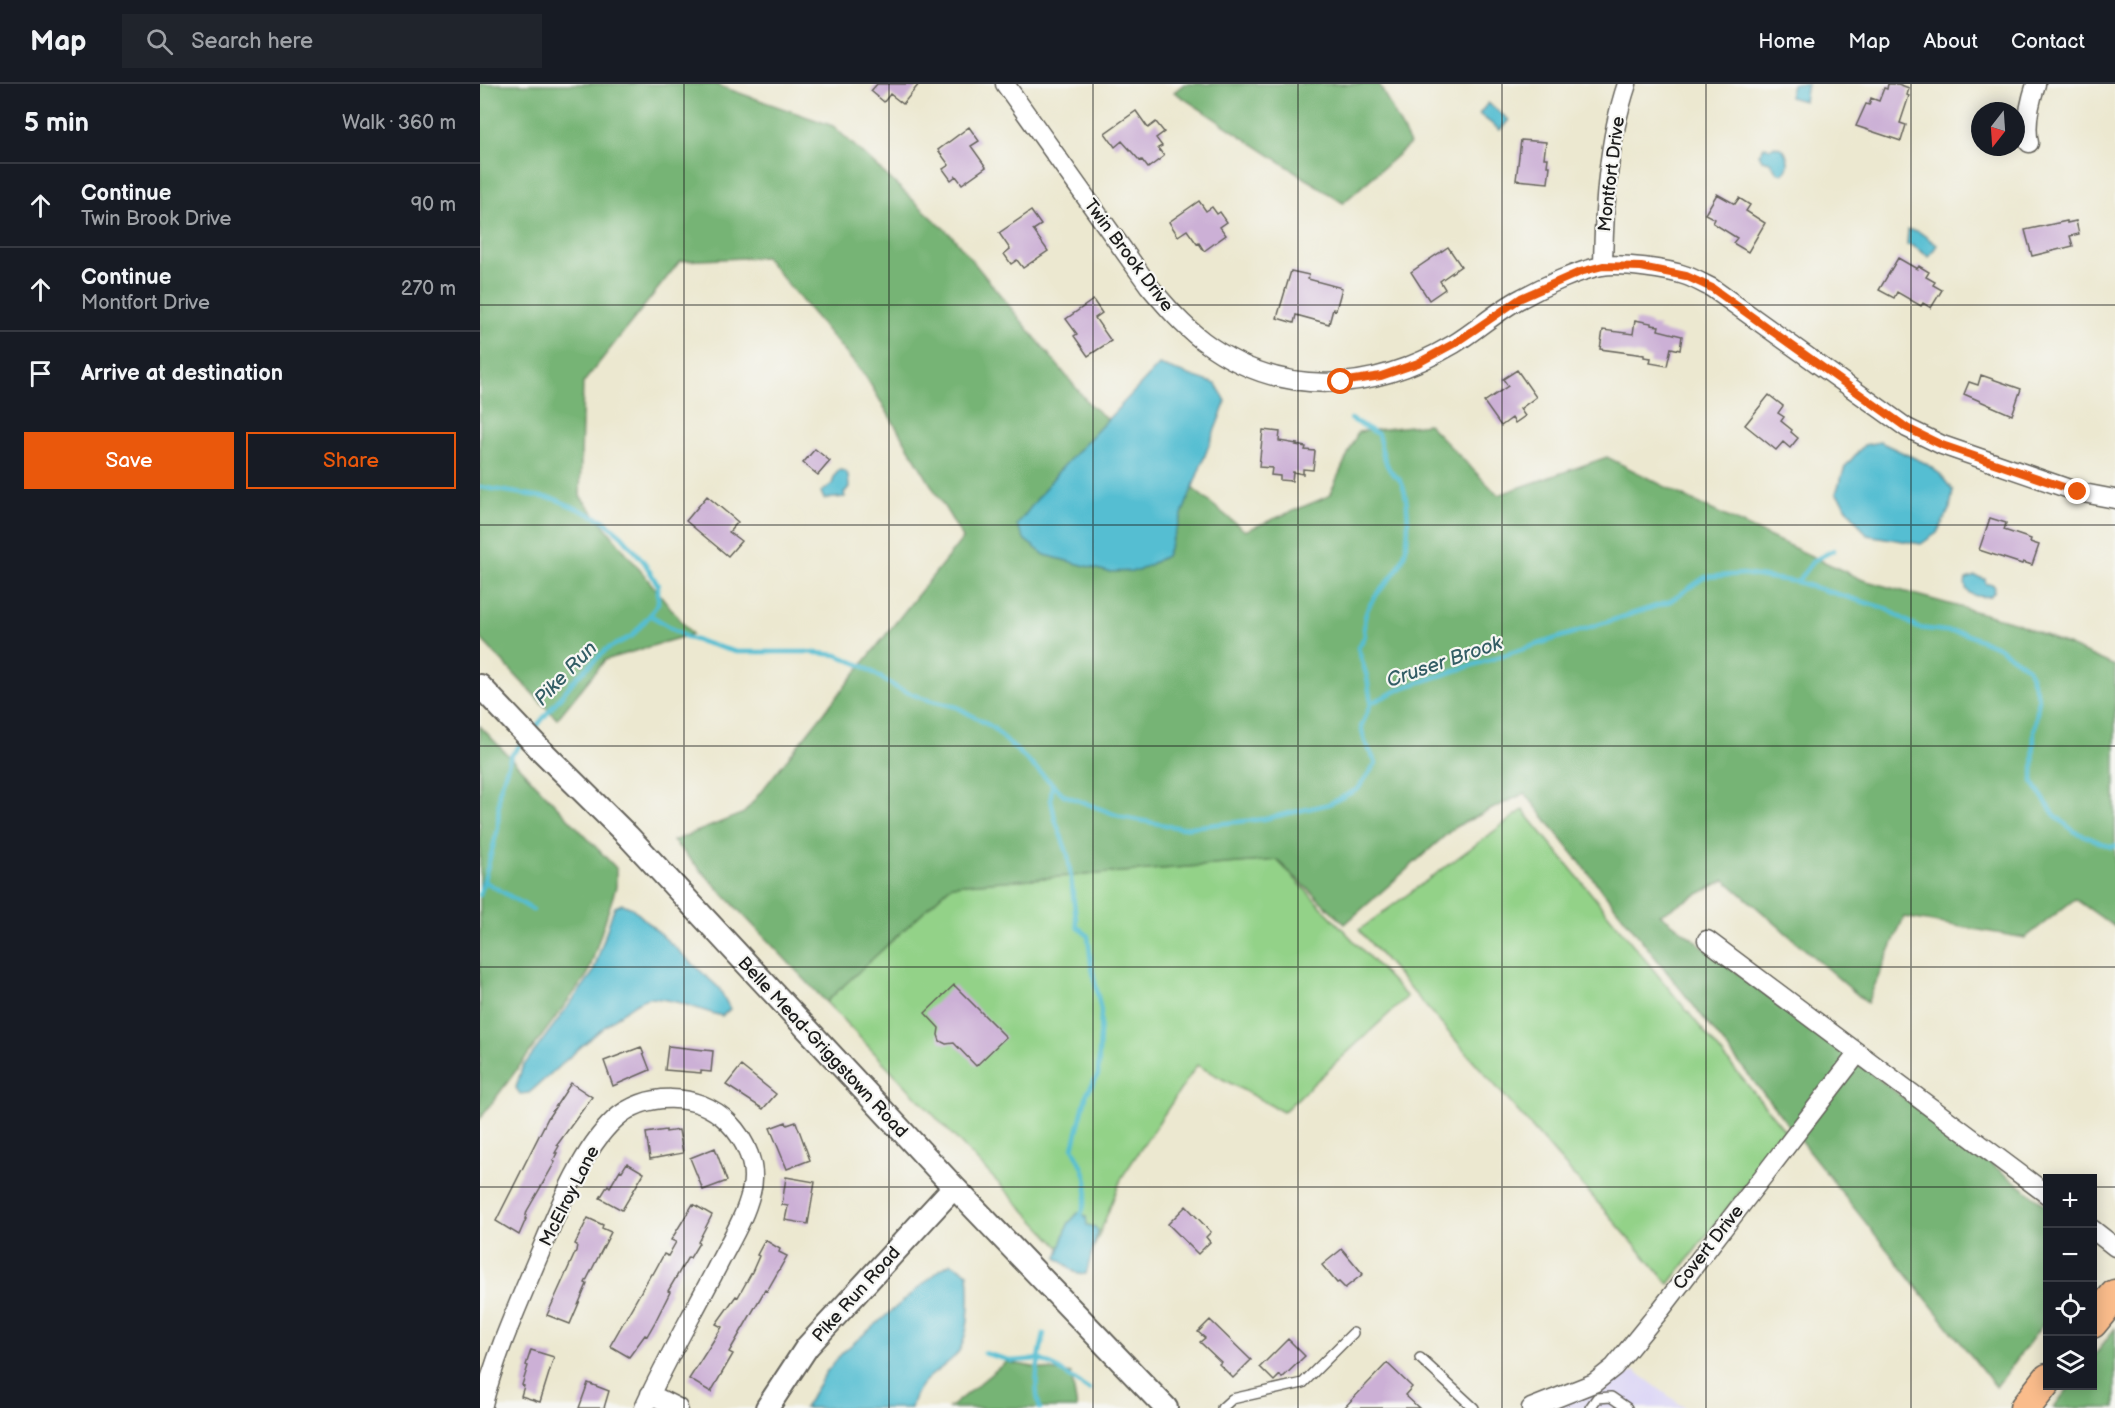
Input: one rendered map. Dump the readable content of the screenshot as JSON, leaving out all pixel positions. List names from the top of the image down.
{
  "streets": {
    "street": [
      "Montfort Drive",
      "Twin Brook Drive",
      "Belle Mead-Griggstown Road",
      "McElroy Lane",
      "Covert Drive",
      "Pike Run Road"
    ]
  },
  "crossings": [
    ["Montfort Drive", "Twin Brook Drive"],
    ["Belle Mead-Griggstown Road", "Pike Run Road"]
  ],
  "water": ["Cruser Brook", "Pike Run"],
  "north": "bottom",
  "page": {
    "header": "Map",
    "search": "Search here",
    "nav": [
      "Home",
      "Map",
      "About",
      "Contact"
    ],
    "heading": ["5 min", "Walk · 360 m"],
    "list": [
      ["Continue", "Twin Brook Drive", "90 m"],
      ["Continue", "Montfort Drive", "270 m"],
      "Arrive at destination"
    ],
    "buttons": ["Save", "Share"],
    "map_buttons": ["+", "−"]
  }
}
